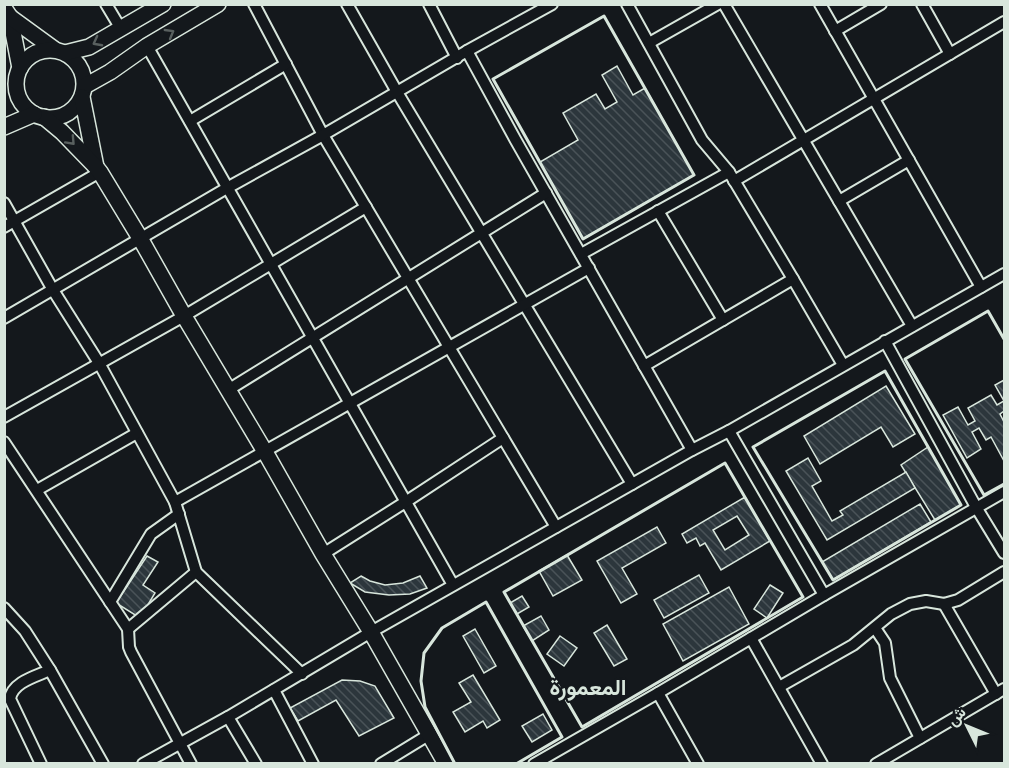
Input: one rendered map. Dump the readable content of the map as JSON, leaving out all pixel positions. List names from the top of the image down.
{
  "districts": ["المعمورة"],
  "north": "top left"
}
